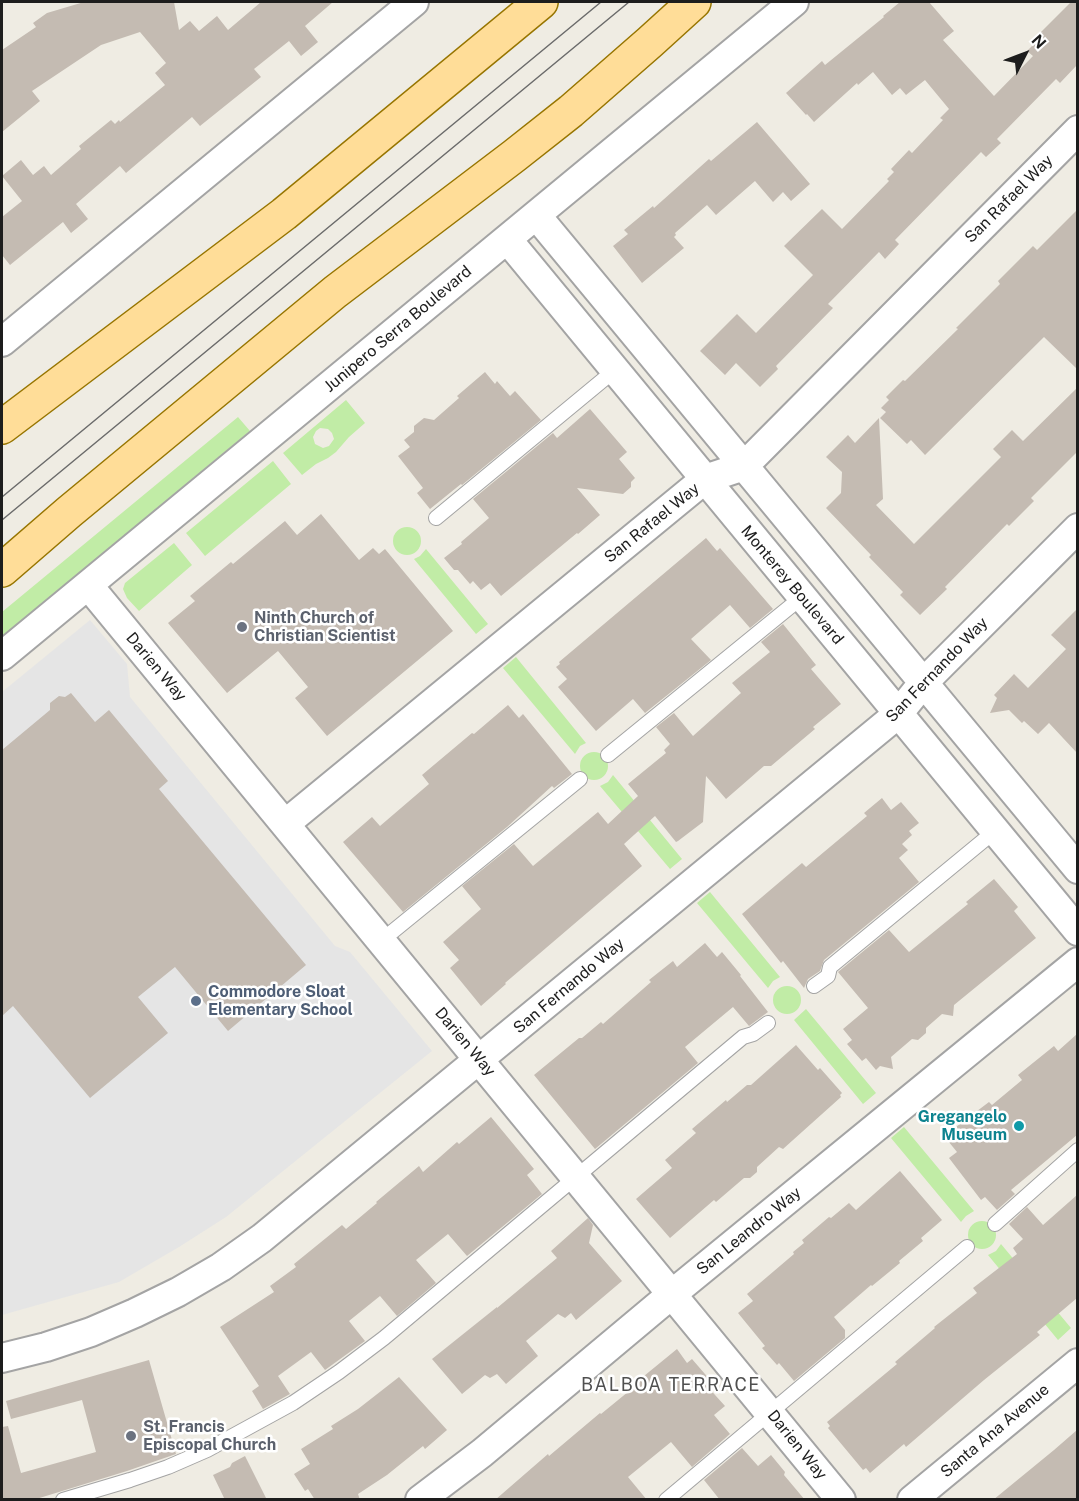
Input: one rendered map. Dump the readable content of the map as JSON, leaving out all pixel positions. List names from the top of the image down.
{
  "streets": {
    "street": [
      "San Rafael Way",
      "Junipero Serra Boulevard",
      "Monterey Boulevard",
      "Darien Way",
      "San Fernando Way",
      "San Leandro Way",
      "Santa Ana Avenue"
    ]
  },
  "crossings": [
    ["San Rafael Way", "Monterey Boulevard"],
    ["San Rafael Way", "Darien Way"],
    ["Junipero Serra Boulevard", "Monterey Boulevard"],
    ["Junipero Serra Boulevard", "Darien Way"],
    ["Monterey Boulevard", "San Fernando Way"],
    ["Darien Way", "San Fernando Way"],
    ["Darien Way", "San Leandro Way"]
  ],
  "districts": ["BALBOA TERRACE"],
  "places": [
    "Ninth Church of Christian Scientist",
    "Commodore Sloat Elementary School",
    "Gregangelo Museum",
    "St. Francis Episcopal Church"
  ],
  "north": "top right"
}
